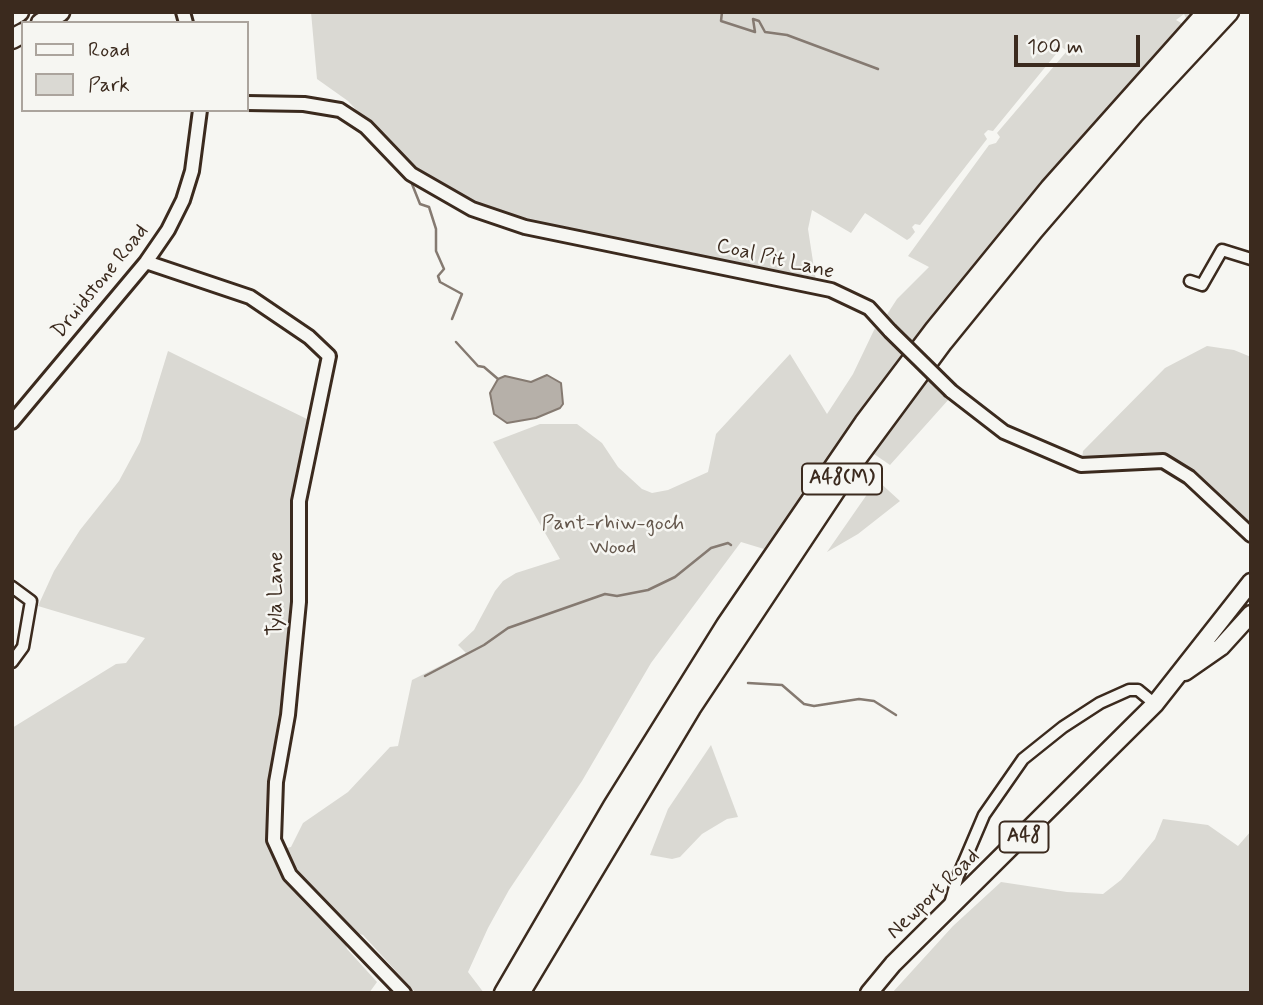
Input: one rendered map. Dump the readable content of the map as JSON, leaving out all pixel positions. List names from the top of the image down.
{
  "streets": {
    "highway": ["A48(M)"],
    "main road": ["A48", "Newport Road"],
    "street": ["Coal Pit Lane", "Druidstone Road", "Tyla Lane"]
  },
  "crossings": [
    ["Druidstone Road", "Tyla Lane"]
  ],
  "parks": ["Pant-rhiw-goch Wood"],
  "legend": ["Road", "Park"],
  "scale_bar": "100 m"
}
